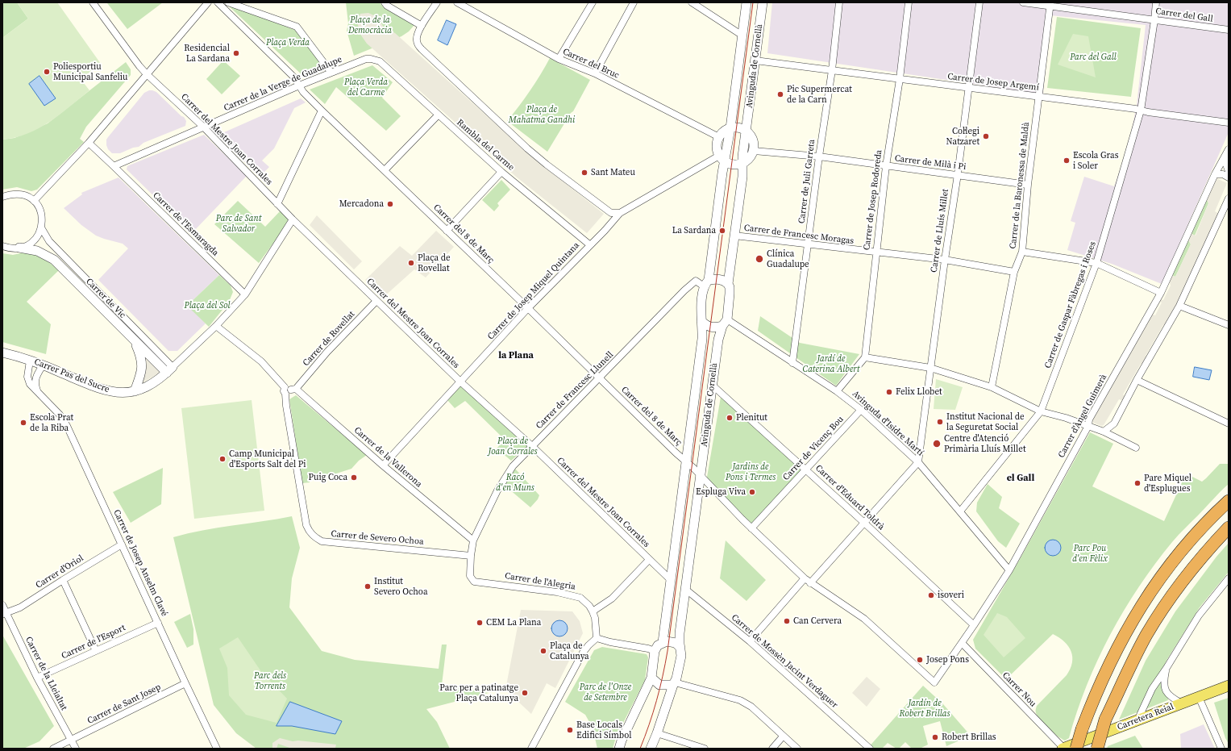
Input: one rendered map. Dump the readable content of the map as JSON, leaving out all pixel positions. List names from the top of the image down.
{
  "streets": {
    "main road": ["Carretera Reial"],
    "street": [
      "Carrer del Gall",
      "Carrer del Bruc",
      "Avinguda de Cornellà",
      "Carrer de Josep Argemí",
      "Carrer de la Verge de Guadalupe",
      "Carrer del Mestre Joan Corrales",
      "Rambla del Carme",
      "Carrer de Milà i Pi",
      "Carrer de Juli Garreta",
      "Carrer de la Baronessa de Maldà",
      "Carrer de Josep Rodoreda",
      "Carrer de l'Esmaragda",
      "Carrer de Lluís Millet",
      "Carrer del 8 de Març",
      "Carrer de Francesc Moragas",
      "Carrer de Josep Miquel Quintana",
      "Carrer de Vic",
      "Carrer de Gaspar Fàbregas i Roses",
      "Carrer de Rovellat",
      "Carrer Pas del Sucre",
      "Carrer de Francesc Llunell",
      "Carrer d'Àngel Guimerà",
      "Avinguda d'Isidre Martí",
      "Carrer de Vicenç Bou",
      "Carrer de la Vallerona",
      "Carrer d'Eduard Toldrà",
      "Carrer de Severo Ochoa",
      "Carrer de Josep Anselm Clavé",
      "Carrer d'Oriol",
      "Carrer de l'Alegria",
      "Carrer de l'Esport",
      "Carrer de Mossèn Jacint Verdaguer",
      "Carrer de la Lleialtat",
      "Carrer Nou",
      "Carrer de Sant Josep"
    ]
  },
  "crossings": [
    ["Carrer del Gall", "Carrer de la Baronessa de Maldà"],
    ["Carrer del Gall", "Carrer de Gaspar Fàbregas i Roses"],
    ["Avinguda de Cornellà", "Carrer de Josep Argemí"],
    ["Avinguda de Cornellà", "Carrer del Mestre Joan Corrales"],
    ["Avinguda de Cornellà", "Carrer del 8 de Març"],
    ["Avinguda de Cornellà", "Carrer de Francesc Moragas"],
    ["Avinguda de Cornellà", "Carrer de Josep Miquel Quintana"],
    ["Avinguda de Cornellà", "Carrer de Francesc Llunell"],
    ["Avinguda de Cornellà", "Avinguda d'Isidre Martí"],
    ["Avinguda de Cornellà", "Carrer d'Eduard Toldrà"],
    ["Avinguda de Cornellà", "Carrer de Mossèn Jacint Verdaguer"],
    ["Carrer de Josep Argemí", "Carrer de Juli Garreta"],
    ["Carrer de Josep Argemí", "Carrer de la Baronessa de Maldà"],
    ["Carrer de Josep Argemí", "Carrer de Josep Rodoreda"],
    ["Carrer de Josep Argemí", "Carrer de Lluís Millet"],
    ["Carrer de Josep Argemí", "Carrer de Gaspar Fàbregas i Roses"],
    ["Carrer de la Verge de Guadalupe", "Carrer del Mestre Joan Corrales"],
    ["Carrer de la Verge de Guadalupe", "Rambla del Carme"],
    ["Carrer de la Verge de Guadalupe", "Carrer de l'Esmaragda"],
    ["Carrer de la Verge de Guadalupe", "Carrer del 8 de Març"],
    ["Carrer del Mestre Joan Corrales", "Carrer de Josep Miquel Quintana"],
    ["Carrer del Mestre Joan Corrales", "Carrer de Rovellat"],
    ["Carrer del Mestre Joan Corrales", "Carrer de Francesc Llunell"],
    ["Rambla del Carme", "Carrer de Josep Miquel Quintana"],
    ["Carrer de Milà i Pi", "Carrer de Juli Garreta"],
    ["Carrer de Milà i Pi", "Carrer de la Baronessa de Maldà"],
    ["Carrer de Milà i Pi", "Carrer de Josep Rodoreda"],
    ["Carrer de Milà i Pi", "Carrer de Lluís Millet"],
    ["Carrer de Juli Garreta", "Carrer de Francesc Moragas"],
    ["Carrer de Juli Garreta", "Avinguda d'Isidre Martí"],
    ["Carrer de la Baronessa de Maldà", "Carrer de Francesc Moragas"],
    ["Carrer de Josep Rodoreda", "Carrer de Francesc Moragas"],
    ["Carrer de Lluís Millet", "Carrer de Francesc Moragas"],
    ["Carrer de Lluís Millet", "Avinguda d'Isidre Martí"],
    ["Carrer del 8 de Març", "Carrer de Josep Miquel Quintana"],
    ["Carrer del 8 de Març", "Carrer de Francesc Llunell"],
    ["Carrer del 8 de Març", "Carrer d'Àngel Guimerà"],
    ["Carrer del 8 de Març", "Carrer de Vicenç Bou"],
    ["Carrer de Josep Miquel Quintana", "Carrer de la Vallerona"],
    ["Carrer de Vic", "Carrer Pas del Sucre"],
    ["Carrer de Gaspar Fàbregas i Roses", "Avinguda d'Isidre Martí"],
    ["Carrer de Rovellat", "Carrer de la Vallerona"],
    ["Carrer de Rovellat", "Carrer de Severo Ochoa"],
    ["Carrer Pas del Sucre", "Carrer de Josep Anselm Clavé"],
    ["Carrer de Francesc Llunell", "Carrer de la Vallerona"],
    ["Carrer de Francesc Llunell", "Carrer de Severo Ochoa"],
    ["Carrer de Francesc Llunell", "Carrer de l'Alegria"],
    ["Carrer d'Àngel Guimerà", "Avinguda d'Isidre Martí"],
    ["Carrer d'Àngel Guimerà", "Carrer d'Eduard Toldrà"],
    ["Carrer d'Àngel Guimerà", "Carrer Nou"],
    ["Avinguda d'Isidre Martí", "Carrer de Vicenç Bou"],
    ["Carrer de Vicenç Bou", "Carrer d'Eduard Toldrà"],
    ["Carrer de la Vallerona", "Carrer de Severo Ochoa"],
    ["Carrer de Josep Anselm Clavé", "Carrer d'Oriol"],
    ["Carrer de Josep Anselm Clavé", "Carrer de l'Esport"],
    ["Carrer de Josep Anselm Clavé", "Carrer de Sant Josep"],
    ["Carrer d'Oriol", "Carrer de la Lleialtat"],
    ["Carrer de l'Esport", "Carrer de la Lleialtat"],
    ["Carrer de la Lleialtat", "Carrer de Sant Josep"],
    ["Carrer Nou", "Carretera Reial"]
  ],
  "districts": ["la Plana", "el Gall"],
  "parks": [
    "Plaça de la Democràcia",
    "Plaça Verda",
    "Parc del Gall",
    "Plaça Verda del Carme",
    "Plaça de Mahatma Gandhi",
    "Parc de Sant Salvador",
    "Plaça del Sol",
    "Jardí de Caterina Albert",
    "Plaça de Joan Corrales",
    "Jardins de Pons i Termes",
    "Racó d'en Muns",
    "Parc Pou d'en Fèlix",
    "Parc dels Torrents",
    "Parc de l'Onze de Setembre",
    "Jardín de Robert Brillas"
  ],
  "places": [
    "Residencial La Sardana",
    "Poliesportiu Municipal Sanfeliu",
    "Pic Supermercat de la Carn",
    "Col·legi Natzaret",
    "Escola Gras i Soler",
    "Sant Mateu",
    "Mercadona",
    "La Sardana",
    "Clínica Guadalupe",
    "Plaça de Rovellat",
    "Felix Llobet",
    "Plenitut",
    "Institut Nacional de la Seguretat Social",
    "Escola Prat de la Riba",
    "Centre d'Atenció Primària Lluís Millet",
    "Camp Municipal d'Esports Salt del Pi",
    "Puig Coca",
    "Pare Miquel d'Esplugues",
    "Espluga Viva",
    "Institut Severo Ochoa",
    "isoveri",
    "Can Cervera",
    "CEM La Plana",
    "Plaça de Catalunya",
    "Josep Pons",
    "Parc per a patinatge Plaça Catalunya",
    "Base Locals Edifici Símbol",
    "Robert Brillas"
  ]
}
